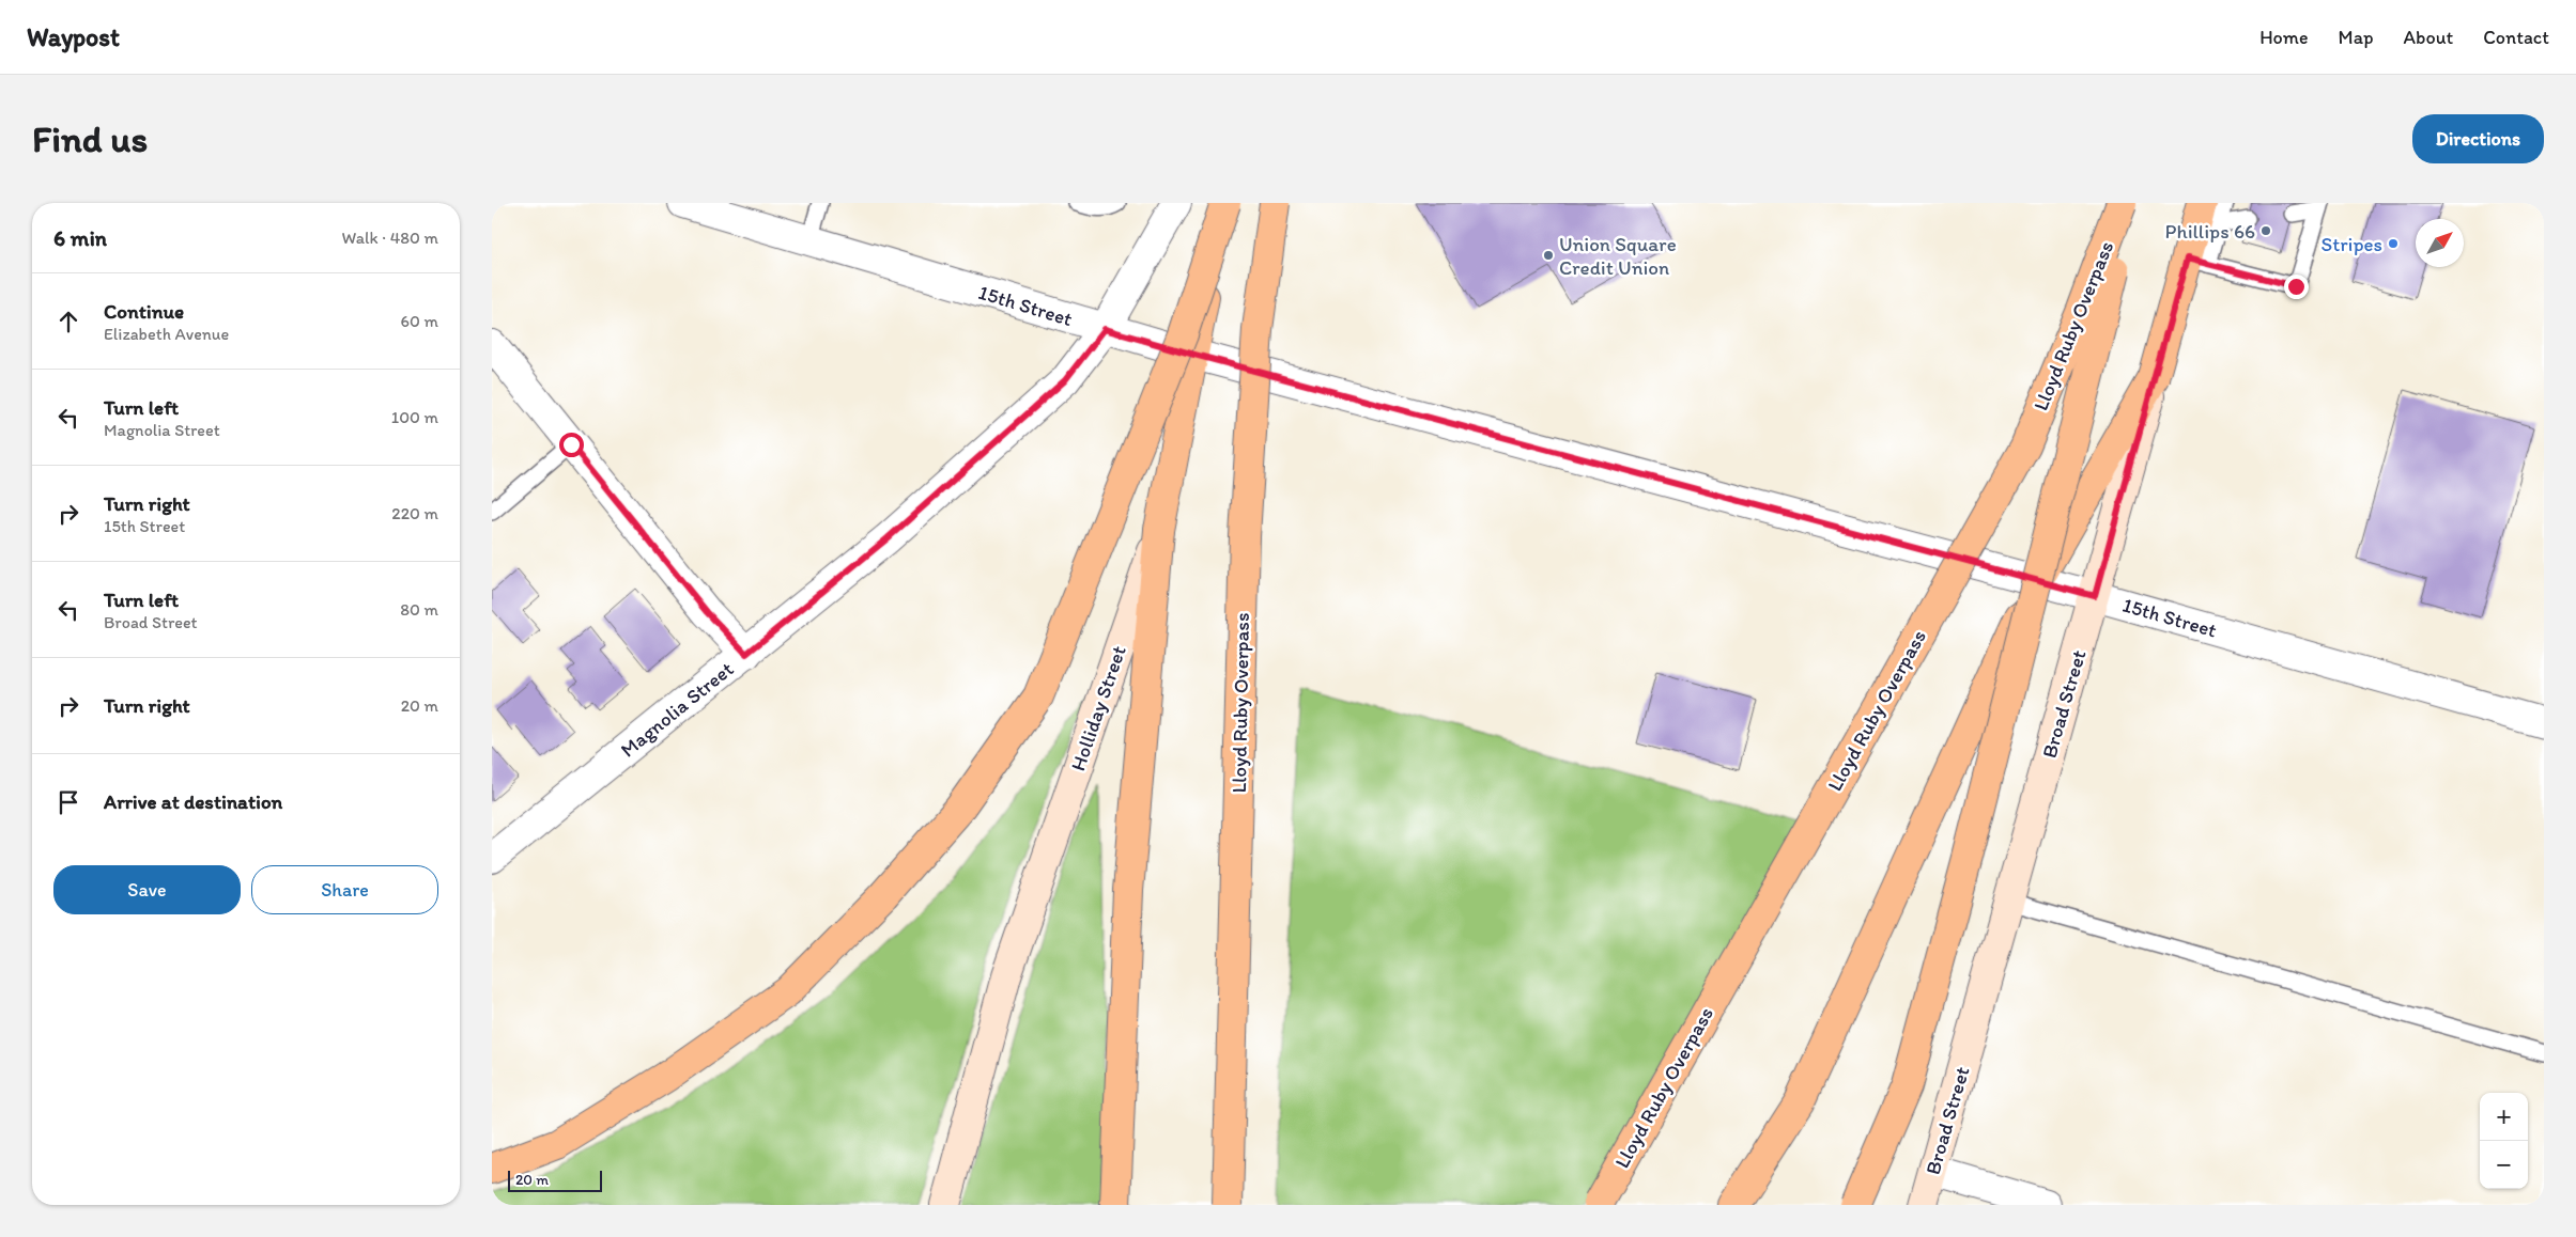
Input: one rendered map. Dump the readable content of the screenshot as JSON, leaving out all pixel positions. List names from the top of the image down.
{
  "streets": {
    "main road": ["Lloyd Ruby Overpass", "Broad Street", "Holliday Street"],
    "street": ["15th Street", "Magnolia Street"]
  },
  "crossings": [
    ["15th Street", "Broad Street"],
    ["15th Street", "Holliday Street"],
    ["15th Street", "Magnolia Street"]
  ],
  "places": ["Phillips 66", "Stripes", "Union Square Credit Union"],
  "scale_bar": "20 m",
  "north": "top right",
  "page": {
    "header": "Waypost",
    "nav": [
      "Home",
      "Map",
      "About",
      "Contact"
    ],
    "buttons": [
      "Directions",
      ["Save", "Share"]
    ],
    "title": "Find us",
    "heading": ["6 min", "Walk · 480 m"],
    "list": [
      ["Continue", "Elizabeth Avenue", "60 m"],
      ["Turn left", "Magnolia Street", "100 m"],
      ["Turn right", "15th Street", "220 m"],
      ["Turn left", "Broad Street", "80 m"],
      ["Turn right", "20 m"],
      "Arrive at destination"
    ],
    "map_buttons": ["+", "−"],
    "scale": "20 m"
  }
}
